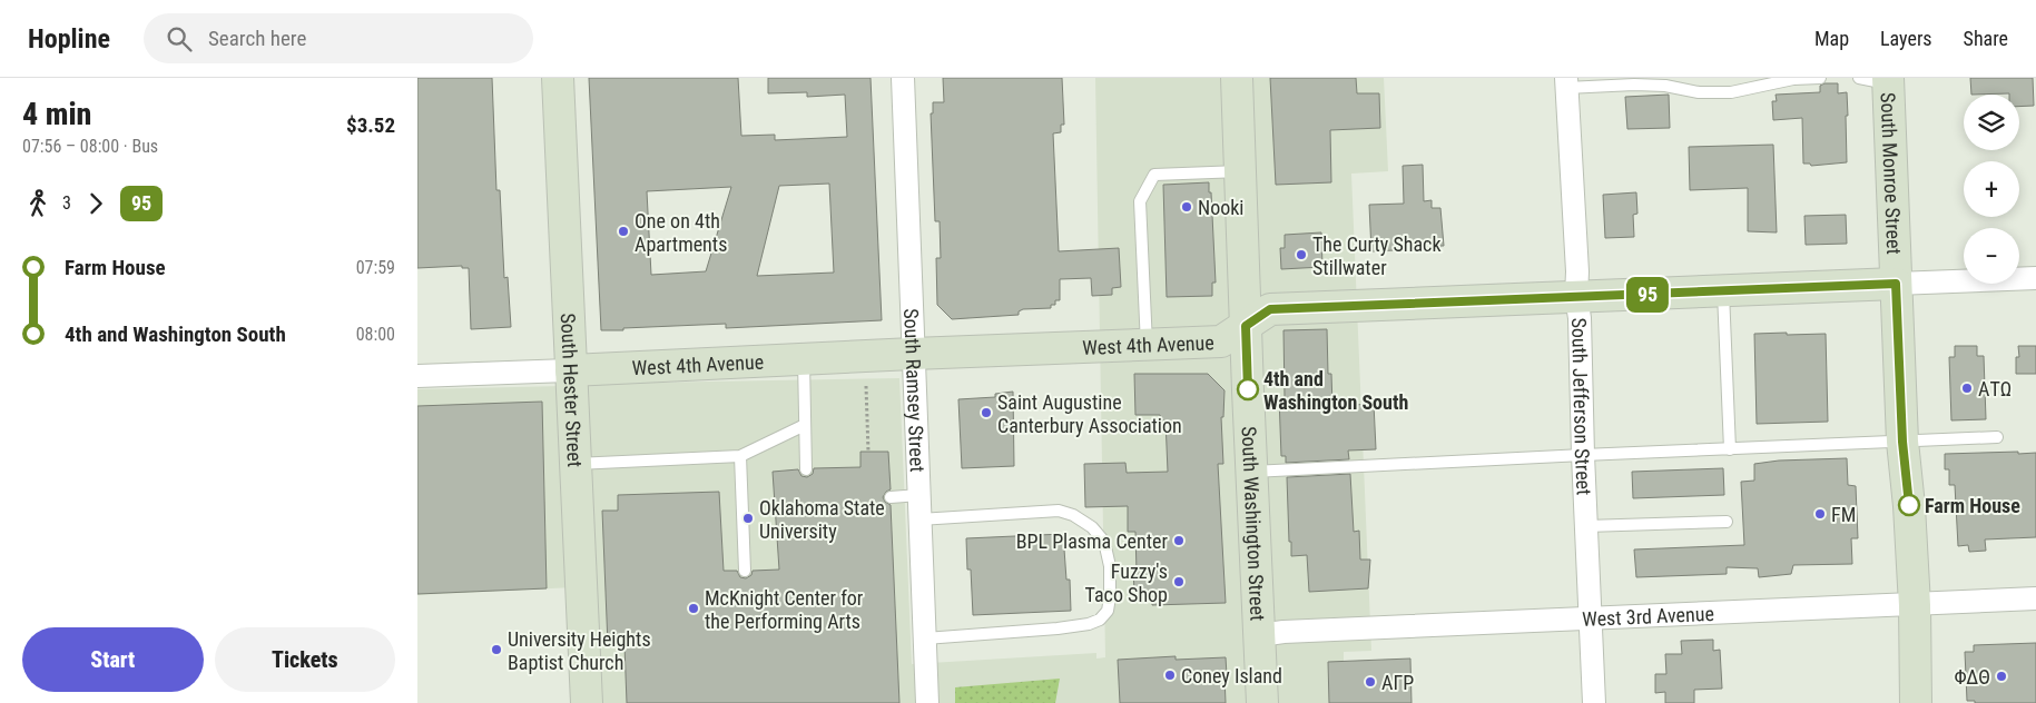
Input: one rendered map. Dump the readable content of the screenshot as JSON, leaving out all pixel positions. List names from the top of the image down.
{
  "streets": {
    "street": [
      "South Monroe Street",
      "West 4th Avenue",
      "South Hester Street",
      "South Ramsey Street",
      "South Jefferson Street",
      "South Washington Street",
      "West 3rd Avenue"
    ]
  },
  "crossings": [
    ["South Monroe Street", "West 4th Avenue"],
    ["South Monroe Street", "West 3rd Avenue"],
    ["West 4th Avenue", "South Hester Street"],
    ["West 4th Avenue", "South Ramsey Street"],
    ["West 4th Avenue", "South Jefferson Street"],
    ["West 4th Avenue", "South Washington Street"],
    ["South Jefferson Street", "West 3rd Avenue"],
    ["South Washington Street", "West 3rd Avenue"]
  ],
  "places": [
    "Nooki",
    "One on 4th Apartments",
    "The Curty Shack Stillwater",
    "ΑTΩ",
    "4th and Washington South",
    "Saint Augustine Canterbury Association",
    "Farm House",
    "FM",
    "Oklahoma State University",
    "BPL Plasma Center",
    "Fuzzy's Taco Shop",
    "McKnight Center for the Performing Arts",
    "University Heights Baptist Church",
    "Coney Island",
    "ΦΔΘ",
    "AΓP"
  ],
  "lines": ["bus line 95"],
  "page": {
    "header": "Hopline",
    "search": "Search here",
    "nav": ["Map", "Layers", "Share"],
    "heading": ["4 min", "07:56 – 08:00 · Bus", "$3.52"],
    "on_map": "95",
    "map_buttons": ["+", "−"],
    "legs": ["3", "95"],
    "list": [
      {
        "name": "Farm House",
        "value": "07:59"
      },
      {
        "name": "4th and Washington South",
        "value": "08:00"
      }
    ],
    "buttons": ["Start", "Tickets"]
  }
}
